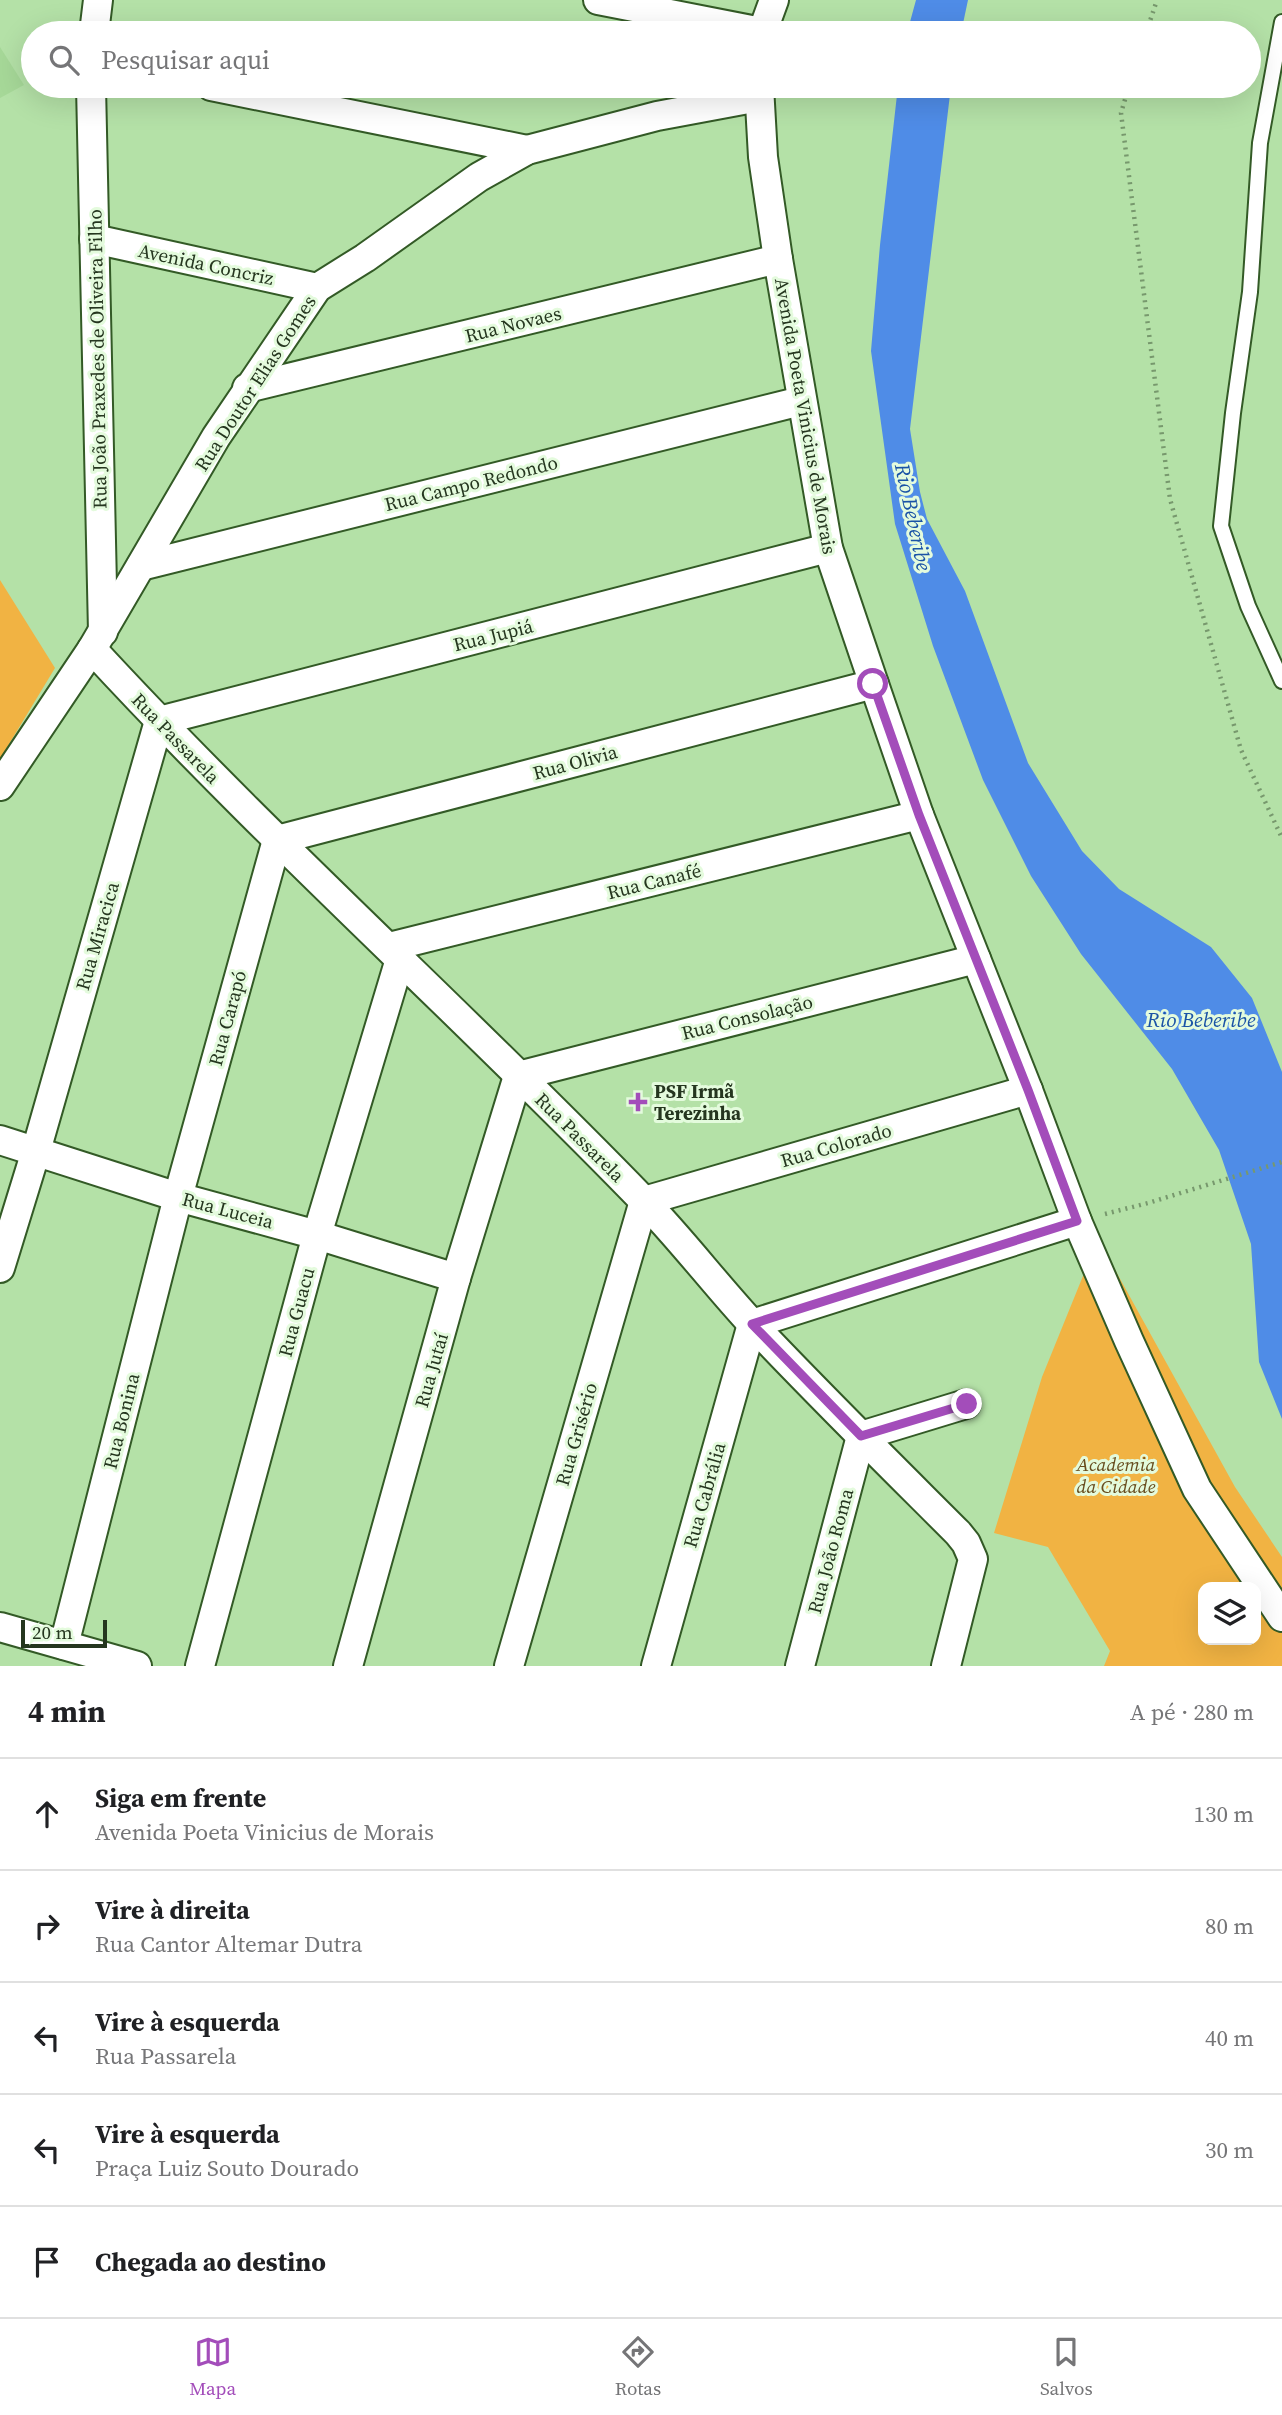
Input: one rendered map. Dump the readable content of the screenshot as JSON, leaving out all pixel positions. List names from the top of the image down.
{
  "streets": {
    "street": [
      "Avenida Concriz",
      "Rua Novaes",
      "Rua João Praxedes de Oliveira Filho",
      "Rua Doutor Elias Gomes",
      "Avenida Poeta Vinicius de Morais",
      "Rua Campo Redondo",
      "Rua Jupiá",
      "Rua Passarela",
      "Rua Olivia",
      "Rua Canafé",
      "Rua Miracica",
      "Rua Consolação",
      "Rua Carapó",
      "Rua Colorado",
      "Rua Luceia",
      "Rua Guacu",
      "Rua Jutaí",
      "Rua Bonina",
      "Rua Grisério",
      "Rua Cabrália",
      "Rua João Roma"
    ]
  },
  "crossings": [
    ["Avenida Concriz", "Rua João Praxedes de Oliveira Filho"],
    ["Avenida Concriz", "Rua Doutor Elias Gomes"],
    ["Rua Novaes", "Rua Doutor Elias Gomes"],
    ["Rua Novaes", "Avenida Poeta Vinicius de Morais"],
    ["Rua João Praxedes de Oliveira Filho", "Rua Doutor Elias Gomes"],
    ["Rua João Praxedes de Oliveira Filho", "Rua Passarela"],
    ["Rua Doutor Elias Gomes", "Rua Campo Redondo"],
    ["Rua Doutor Elias Gomes", "Rua Passarela"],
    ["Avenida Poeta Vinicius de Morais", "Rua Campo Redondo"],
    ["Avenida Poeta Vinicius de Morais", "Rua Jupiá"],
    ["Avenida Poeta Vinicius de Morais", "Rua Olivia"],
    ["Avenida Poeta Vinicius de Morais", "Rua Canafé"],
    ["Avenida Poeta Vinicius de Morais", "Rua Consolação"],
    ["Avenida Poeta Vinicius de Morais", "Rua Colorado"],
    ["Rua Jupiá", "Rua Passarela"],
    ["Rua Jupiá", "Rua Miracica"],
    ["Rua Passarela", "Rua Olivia"],
    ["Rua Passarela", "Rua Canafé"],
    ["Rua Passarela", "Rua Miracica"],
    ["Rua Passarela", "Rua Consolação"],
    ["Rua Passarela", "Rua Carapó"],
    ["Rua Passarela", "Rua Colorado"],
    ["Rua Passarela", "Rua Guacu"],
    ["Rua Passarela", "Rua Jutaí"],
    ["Rua Passarela", "Rua Grisério"],
    ["Rua Passarela", "Rua Cabrália"],
    ["Rua Passarela", "Rua João Roma"],
    ["Rua Olivia", "Rua Carapó"],
    ["Rua Canafé", "Rua Guacu"],
    ["Rua Miracica", "Rua Luceia"],
    ["Rua Consolação", "Rua Jutaí"],
    ["Rua Carapó", "Rua Luceia"],
    ["Rua Carapó", "Rua Bonina"],
    ["Rua Colorado", "Rua Grisério"],
    ["Rua Luceia", "Rua Guacu"],
    ["Rua Luceia", "Rua Jutaí"],
    ["Rua Luceia", "Rua Bonina"]
  ],
  "water": ["Rio Beberibe"],
  "parks": ["Academia da Cidade"],
  "places": {
    "health": ["PSF Irmã Terezinha"]
  },
  "scale_bar": "20 m",
  "page": {
    "search": "Pesquisar aqui",
    "scale": "20 m",
    "heading": ["4 min", "A pé · 280 m"],
    "list": [
      ["Siga em frente", "Avenida Poeta Vinicius de Morais", "130 m"],
      ["Vire à direita", "Rua Cantor Altemar Dutra", "80 m"],
      ["Vire à esquerda", "Rua Passarela", "40 m"],
      ["Vire à esquerda", "Praça Luiz Souto Dourado", "30 m"],
      "Chegada ao destino"
    ],
    "nav": ["Mapa", "Rotas", "Salvos"]
  }
}
